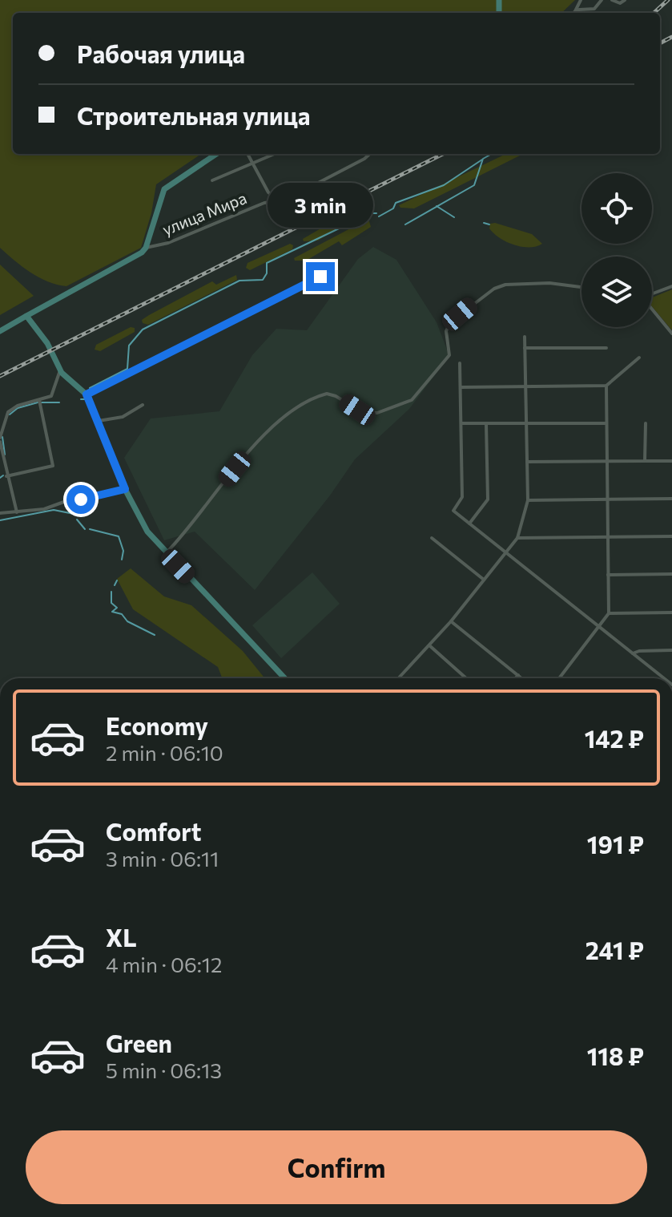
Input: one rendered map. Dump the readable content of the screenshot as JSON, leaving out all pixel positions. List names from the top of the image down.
{
  "streets": {
    "main road": ["улица Мира"]
  },
  "page": {
    "banner": ["Рабочая улица", "Строительная улица"],
    "bubble": "3 min",
    "list": [
      {
        "name": "Economy",
        "note": "2 min · 06:10",
        "value": "142 ₽"
      },
      {
        "name": "Comfort",
        "note": "3 min · 06:11",
        "value": "191 ₽"
      },
      {
        "name": "XL",
        "note": "4 min · 06:12",
        "value": "241 ₽"
      },
      {
        "name": "Green",
        "note": "5 min · 06:13",
        "value": "118 ₽"
      }
    ],
    "buttons": "Confirm"
  }
}
